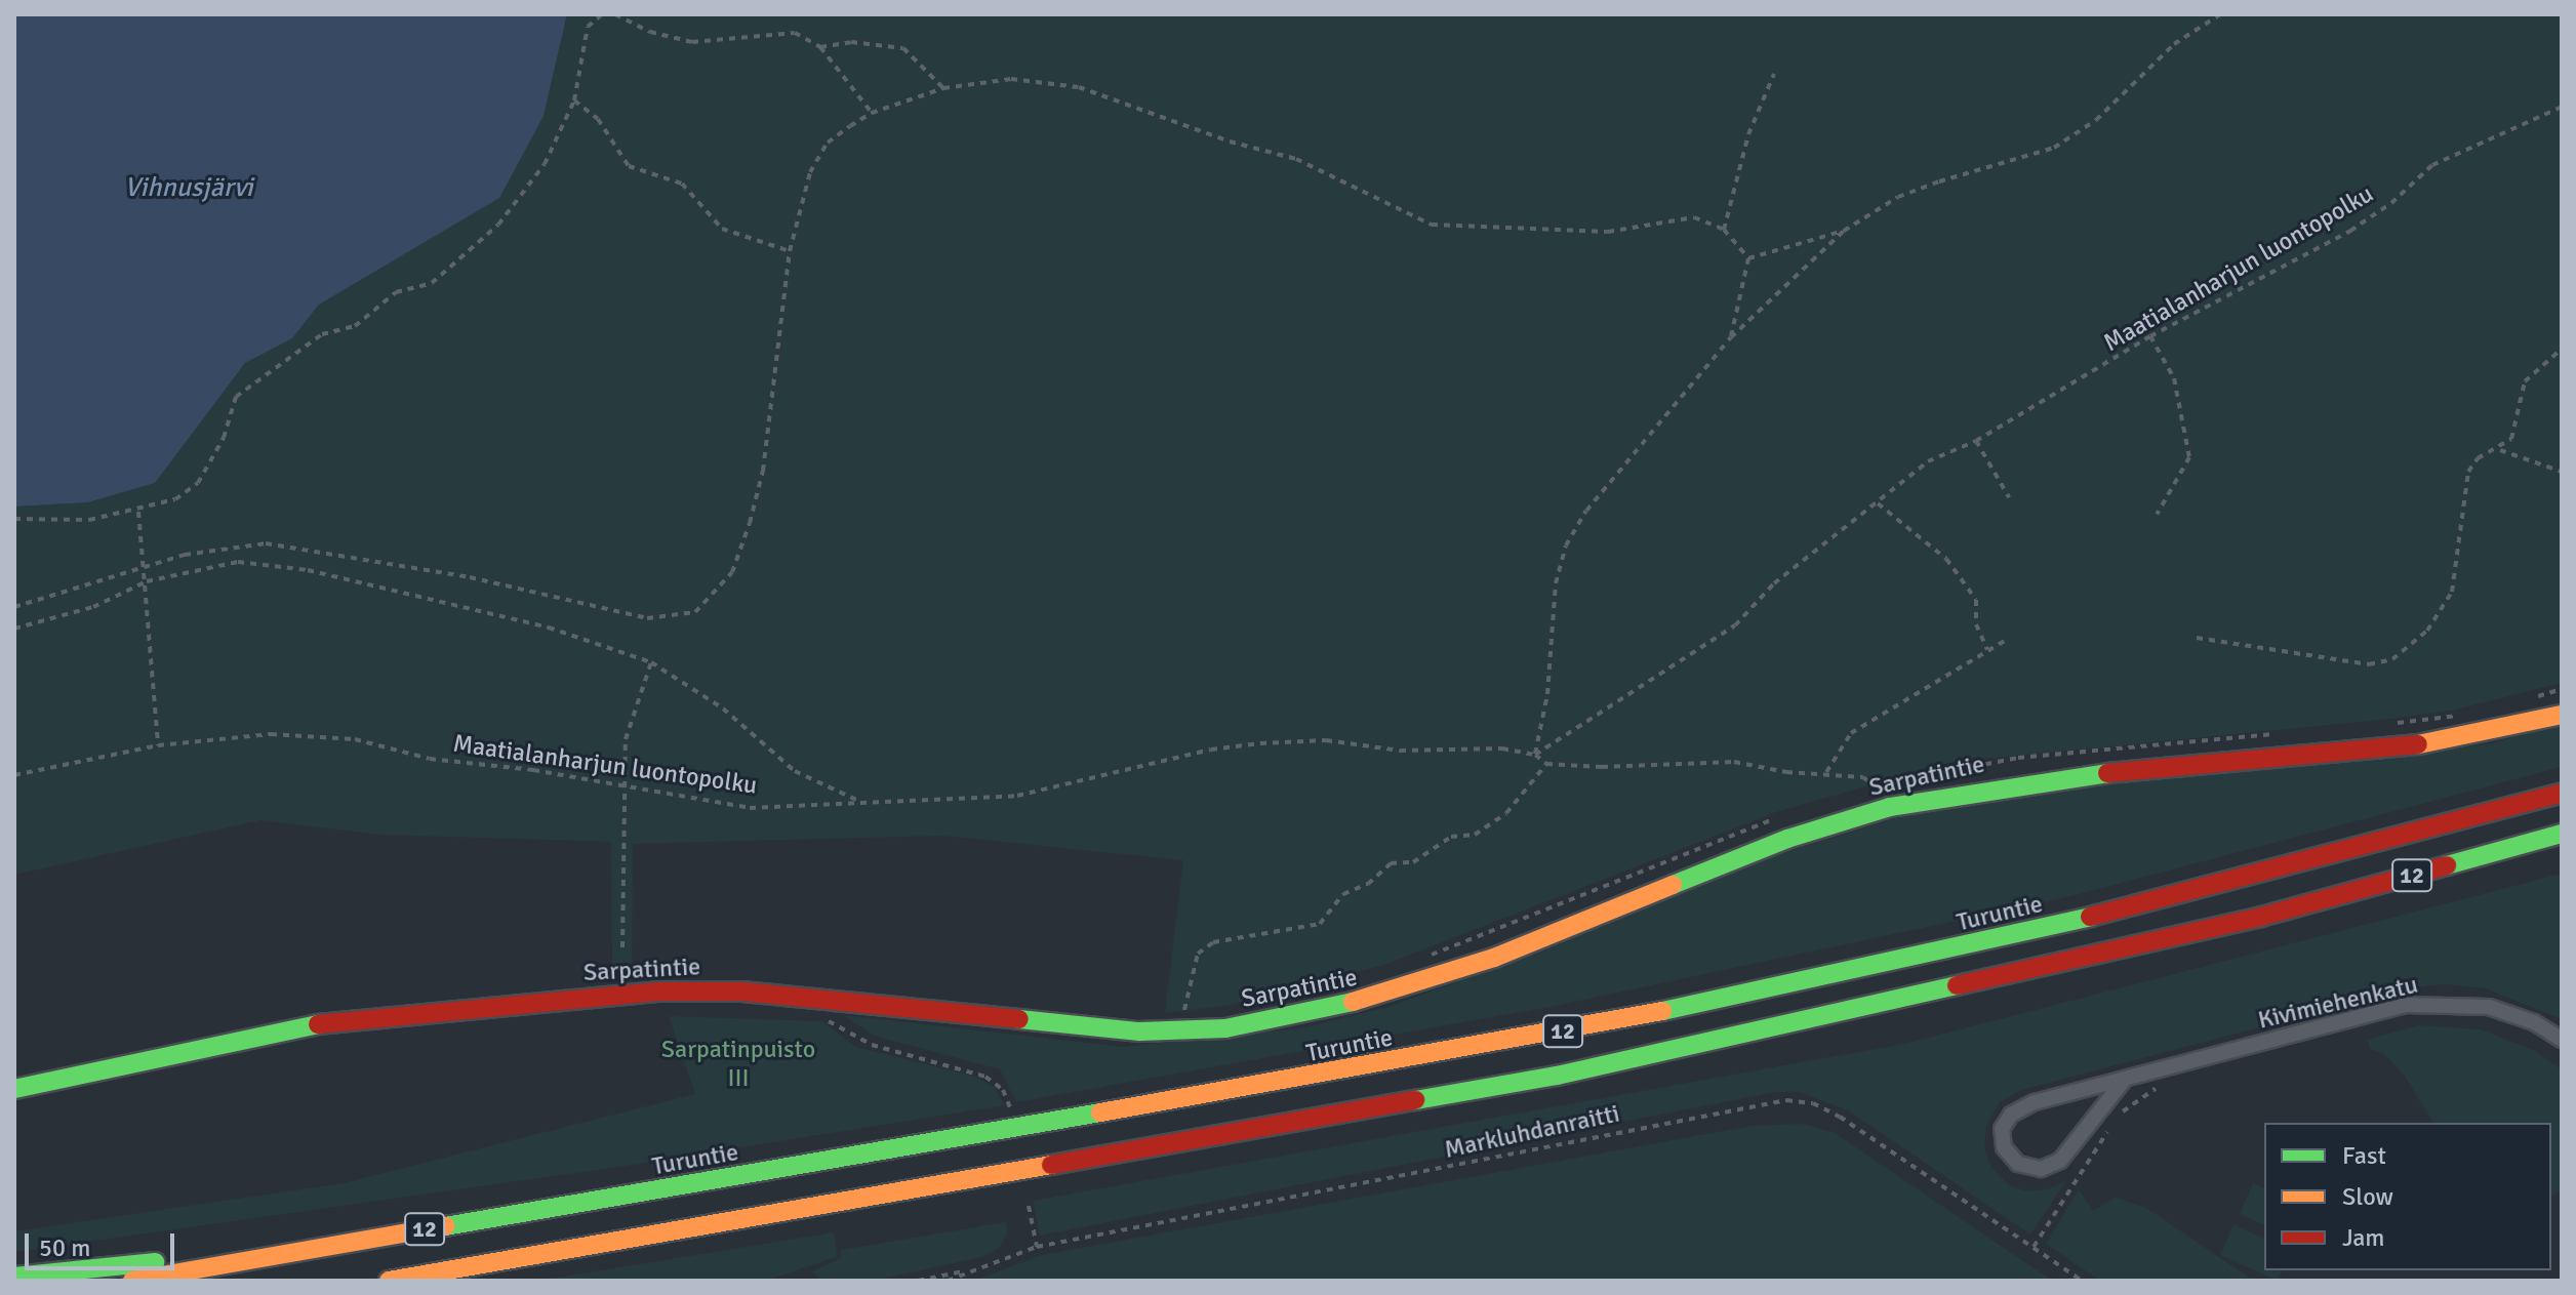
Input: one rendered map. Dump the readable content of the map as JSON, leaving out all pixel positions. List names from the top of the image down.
{
  "streets": {
    "main road": ["Sarpatintie", "12", "Turuntie"],
    "street": ["Kivimiehenkatu"],
    "path": ["Maatialanharjun luontopolku", "Markluhdanraitti"]
  },
  "water": ["Vihnusjärvi"],
  "parks": ["Sarpatinpuisto III"],
  "legend": ["Fast", "Slow", "Jam"],
  "scale_bar": "50 m"
}
